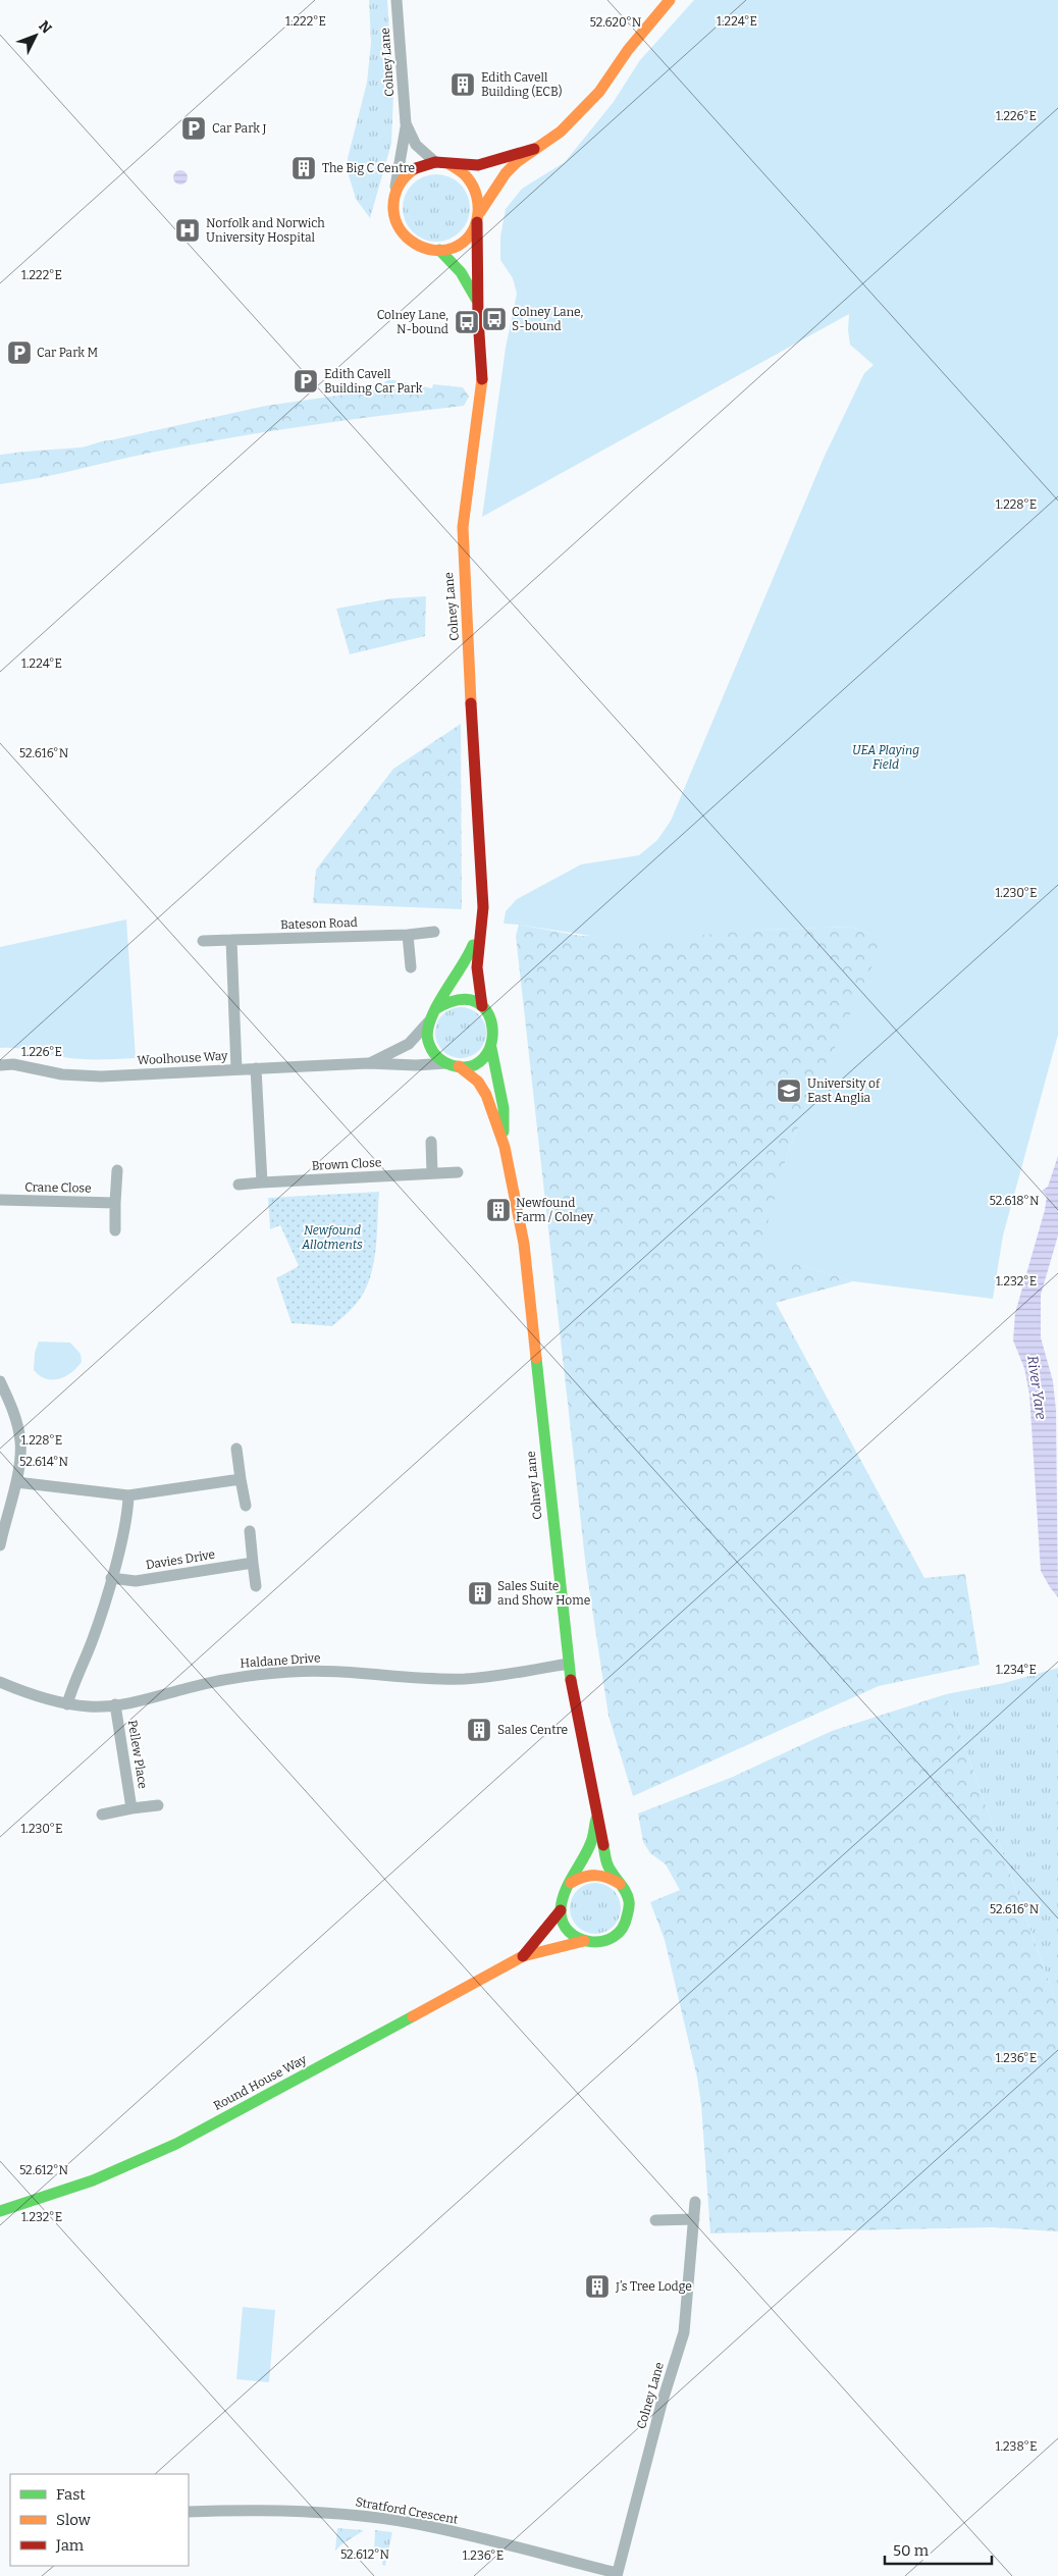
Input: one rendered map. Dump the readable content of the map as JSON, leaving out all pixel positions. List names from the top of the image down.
{
  "streets": {
    "street": [
      "Colney Lane",
      "Bateson Road",
      "Woolhouse Way",
      "Brown Close",
      "Crane Close",
      "Davies Drive",
      "Haldane Drive",
      "Pellew Place",
      "Round House Way",
      "Stratford Crescent"
    ]
  },
  "crossings": [
    ["Colney Lane", "Woolhouse Way"],
    ["Colney Lane", "Haldane Drive"],
    ["Colney Lane", "Round House Way"],
    ["Colney Lane", "Stratford Crescent"],
    ["Haldane Drive", "Pellew Place"]
  ],
  "water": ["River Yare"],
  "parks": ["UEA Playing Field", "Newfound Allotments"],
  "places": {
    "building": [
      "Edith Cavell Building (ECB)",
      "The Big C Centre",
      "Newfound Farm / Colney",
      "Sales Suite and Show Home",
      "Sales Centre",
      "J’s Tree Lodge"
    ],
    "parking": ["Car Park J", "Car Park M", "Edith Cavell Building Car Park"],
    "hospital": ["Norfolk and Norwich University Hospital"],
    "bus stop": ["Colney Lane, S-bound", "Colney Lane, N-bound"],
    "school or university": ["University of East Anglia"]
  },
  "legend": ["Fast", "Slow", "Jam"],
  "scale_bar": "50 m",
  "north": "top right",
  "coordinates": [
    "1.222°E",
    "1.224°E",
    "52.620°N",
    "1.226°E",
    "1.228°E",
    "52.616°N",
    "1.230°E",
    "52.618°N",
    "1.232°E",
    "52.614°N",
    "1.234°E",
    "1.236°E",
    "52.612°N",
    "1.238°E"
  ]
}
